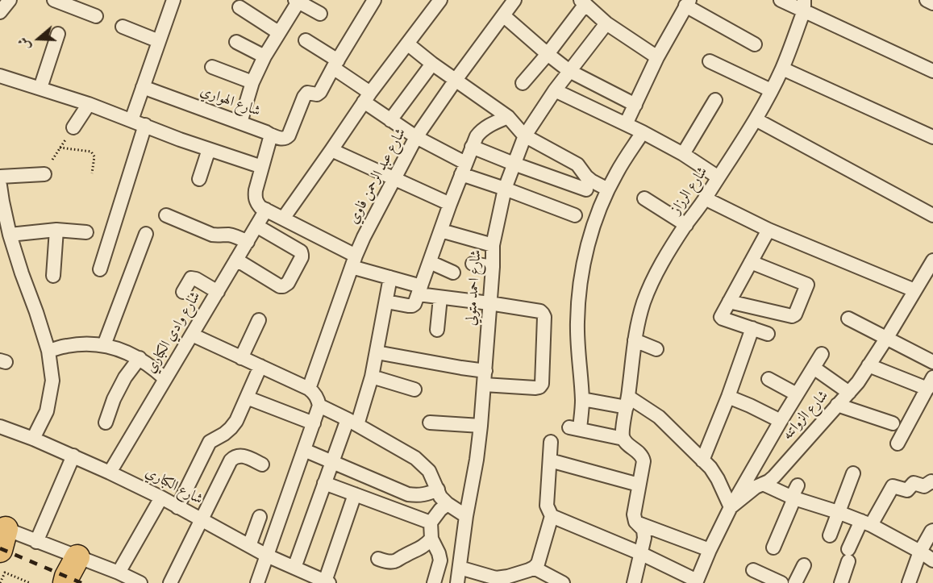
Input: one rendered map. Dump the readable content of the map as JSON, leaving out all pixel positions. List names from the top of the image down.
{
  "streets": {
    "street": [
      "شارع الهواري",
      "شارع عبد الرحمن فاوي",
      "شارع الرزاز",
      "شارع احمد متولي",
      "شارع وادي الكباري",
      "شارع الزواتنه",
      "شارع الكباري"
    ]
  },
  "crossings": [
    ["شارع الهواري", "شارع وادي الكباري"],
    ["شارع وادي الكباري", "شارع الكباري"]
  ],
  "north": "left"
}
